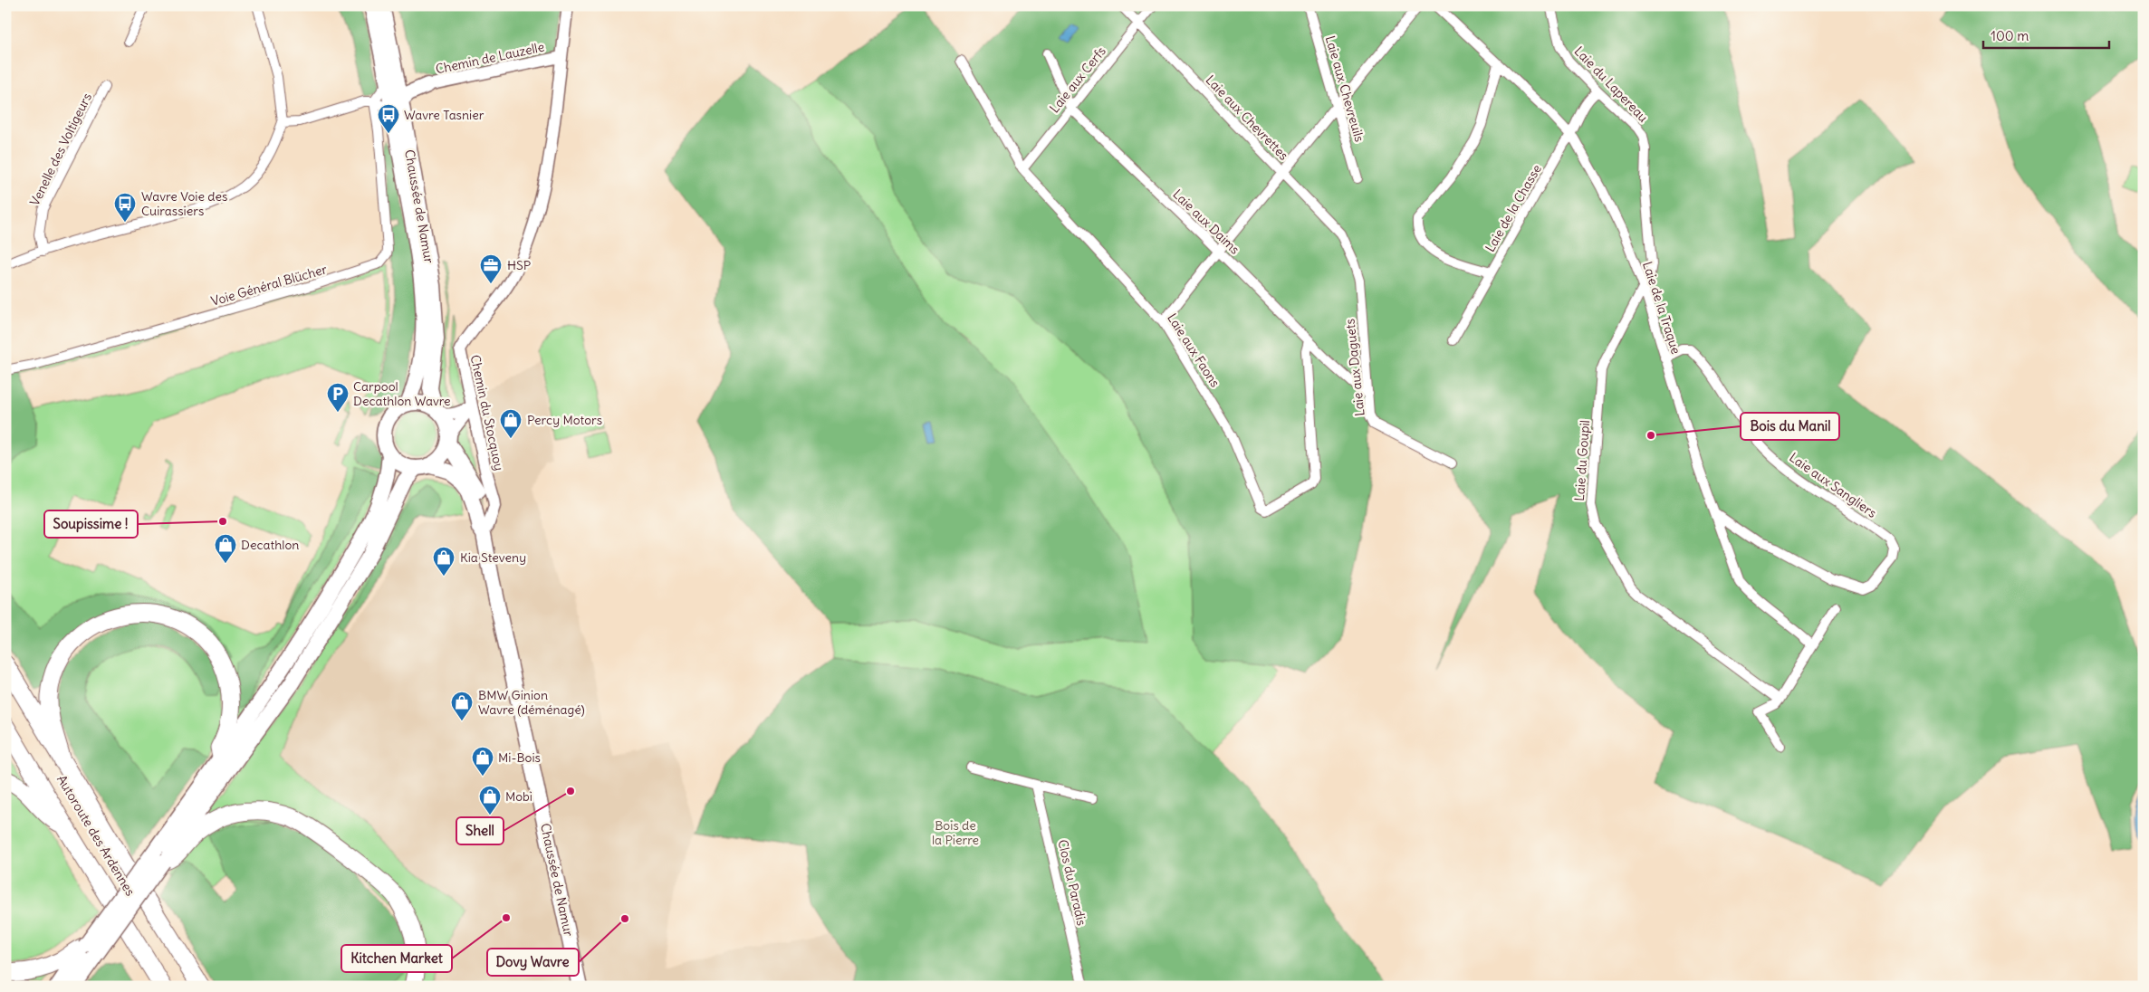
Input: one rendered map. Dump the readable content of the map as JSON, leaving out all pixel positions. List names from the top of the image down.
{
  "streets": {
    "highway": ["Autoroute des Ardennes"],
    "main road": ["Chaussée de Namur"],
    "street": [
      "Chemin de Lauzelle",
      "Laie aux Cerfs",
      "Laie du Lapereau",
      "Laie aux Chevreuils",
      "Laie aux Chevrettes",
      "Venelle des Voltigeurs",
      "Laie de la Chasse",
      "Laie aux Daims",
      "Voie Général Blücher",
      "Laie de la Traque",
      "Laie aux Faons",
      "Laie aux Daguets",
      "Chemin du Stocquoy",
      "Laie du Goupil",
      "Laie aux Sangliers",
      "Clos du Paradis"
    ]
  },
  "crossings": [
    ["Chemin de Lauzelle", "Chemin du Stocquoy"],
    ["Laie aux Cerfs", "Laie aux Chevrettes"],
    ["Laie aux Cerfs", "Laie aux Daims"],
    ["Laie aux Cerfs", "Laie aux Faons"],
    ["Laie du Lapereau", "Laie de la Chasse"],
    ["Laie du Lapereau", "Laie de la Traque"],
    ["Laie du Lapereau", "Laie du Goupil"],
    ["Laie aux Chevrettes", "Laie aux Daguets"],
    ["Chaussée de Namur", "Chemin du Stocquoy"],
    ["Laie de la Chasse", "Laie de la Traque"],
    ["Laie aux Daims", "Laie aux Faons"],
    ["Laie aux Daims", "Laie aux Daguets"],
    ["Laie de la Traque", "Laie du Goupil"],
    ["Laie de la Traque", "Laie aux Sangliers"]
  ],
  "parks": ["Bois de la Pierre"],
  "places": {
    "bus stop": ["Wavre Tasnier", "Wavre Voie des Cuirassiers"],
    "office": ["HSP"],
    "parking": ["Carpool Decathlon Wavre"],
    "other": [
      "Bois du Manil",
      "Soupissime !",
      "Shell",
      "Kitchen Market",
      "Dovy Wavre"
    ],
    "shop": [
      "Percy Motors",
      "Decathlon",
      "Kia Steveny",
      "BMW Ginion Wavre (déménagé)",
      "Mi-Bois",
      "Mobi"
    ]
  },
  "scale_bar": "100 m"
}
